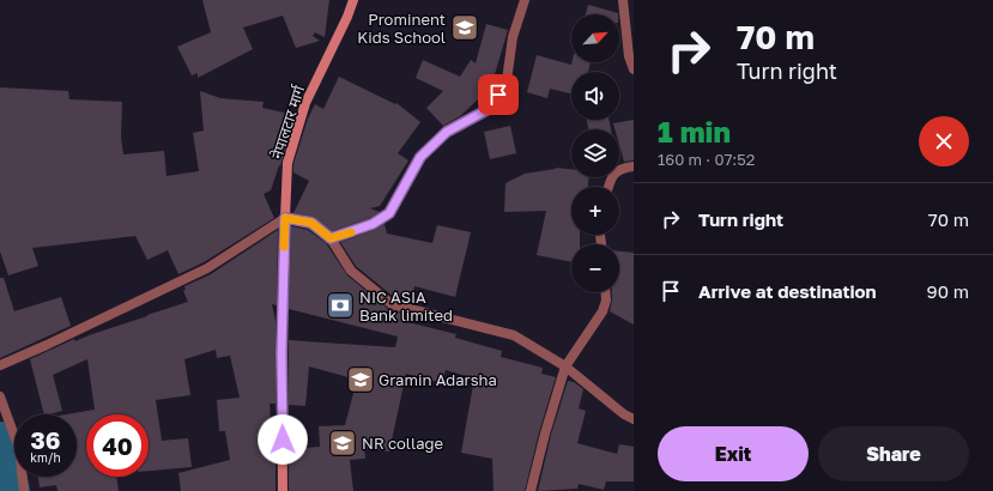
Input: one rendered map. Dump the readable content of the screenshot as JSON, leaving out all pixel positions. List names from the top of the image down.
{
  "streets": {
    "street": ["नेपालटार मार्ग"]
  },
  "places": {
    "school or university": ["Prominent Kids School", "Gramin Adarsha", "NR collage"],
    "bank": ["NIC ASIA Bank limited"]
  },
  "north": "top right",
  "page": {
    "turn": ["70 m", "Turn right"],
    "map_buttons": ["+", "−"],
    "heading": ["1 min", "160 m · 07:52"],
    "list": [
      {
        "name": "Turn right",
        "value": "70 m"
      },
      {
        "name": "Arrive at destination",
        "value": "90 m"
      }
    ],
    "speed": "36 km/h",
    "limit": "40",
    "buttons": ["Exit", "Share"]
  }
}
